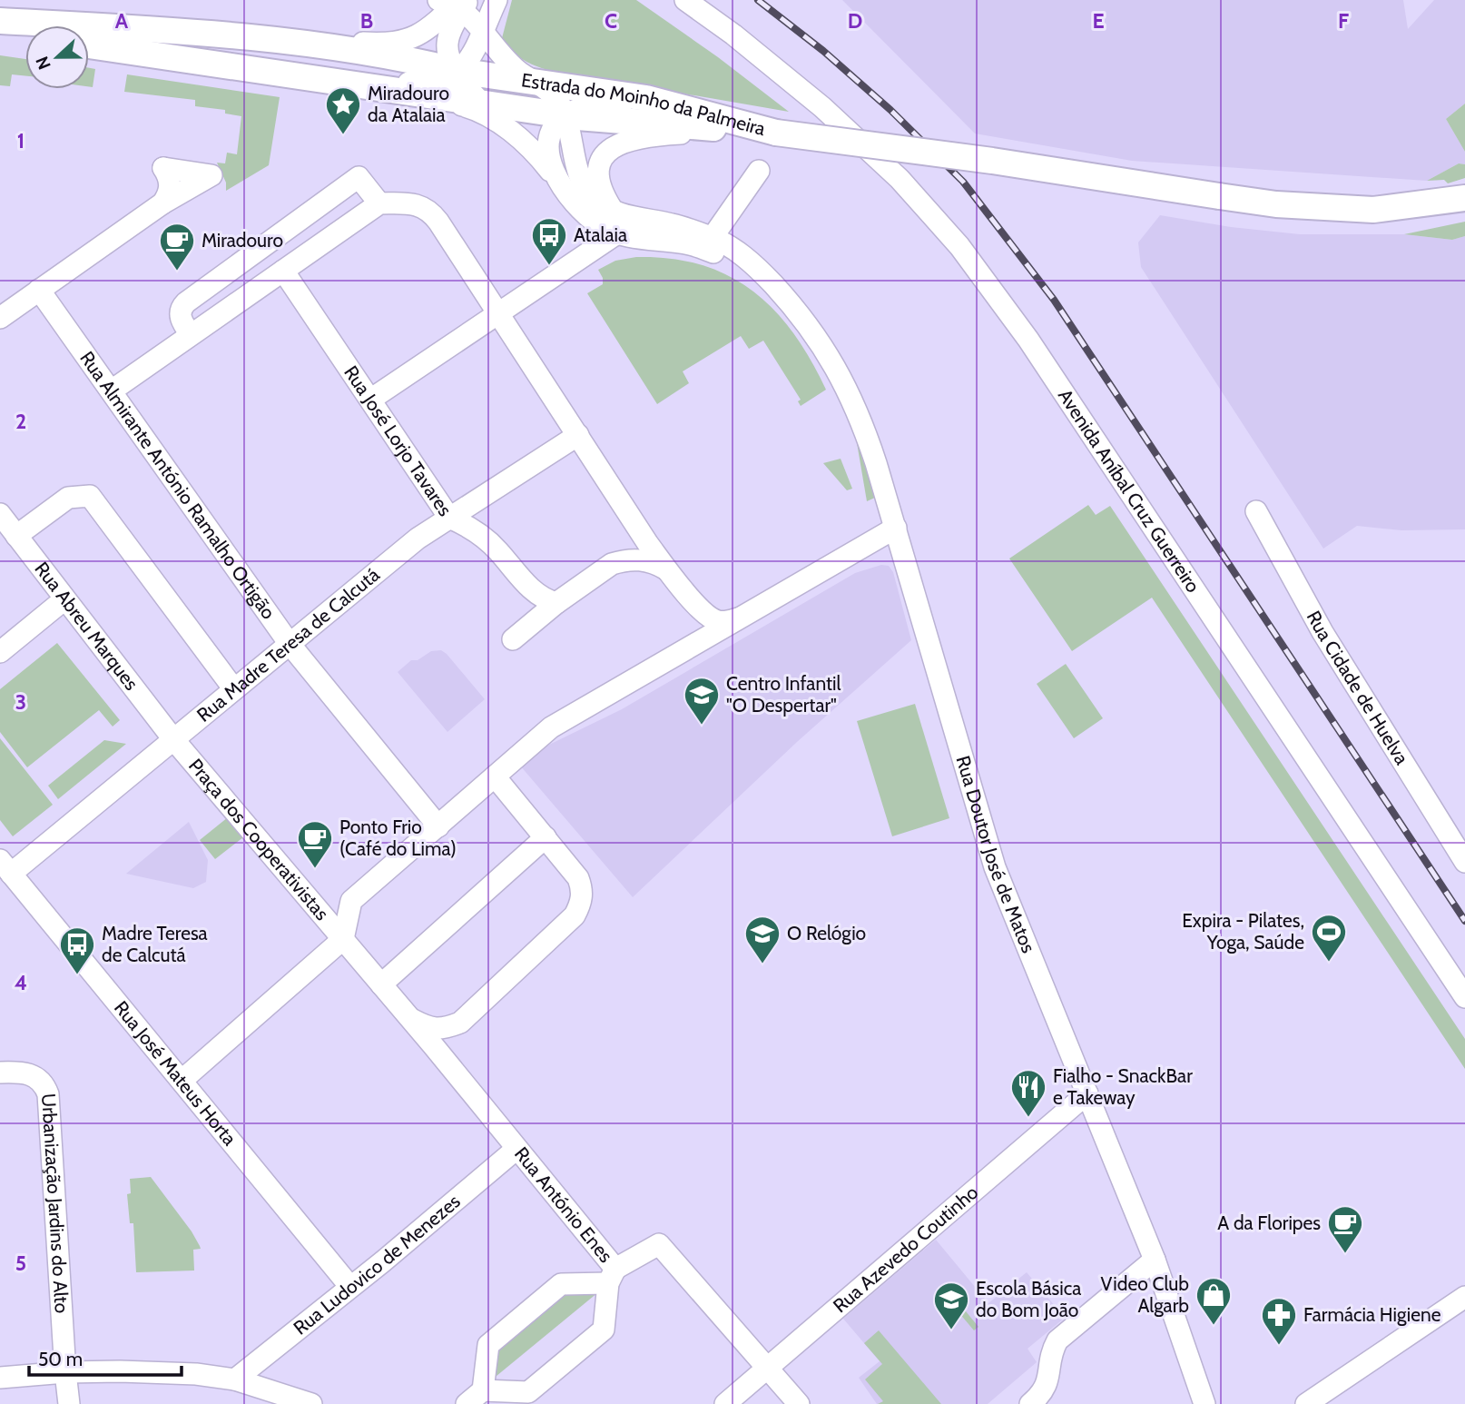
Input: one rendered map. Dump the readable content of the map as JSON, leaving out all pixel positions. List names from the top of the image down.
{
  "streets": {
    "main road": ["Estrada do Moinho da Palmeira"],
    "street": [
      "Rua José Lorjo Tavares",
      "Rua Almirante António Ramalho Ortigão",
      "Avenida Aníbal Cruz Guerreiro",
      "Rua Abreu Marques",
      "Rua Madre Teresa de Calcutá",
      "Rua Cidade de Huelva",
      "Praça dos Cooperativistas",
      "Rua Doutor José de Matos",
      "Rua José Mateus Horta",
      "Urbanização Jardins do Alto",
      "Rua António Enes",
      "Rua Azevedo Coutinho",
      "Rua Ludovico de Menezes"
    ]
  },
  "crossings": [
    ["Rua José Lorjo Tavares", "Rua Madre Teresa de Calcutá"],
    ["Rua Almirante António Ramalho Ortigão", "Rua Madre Teresa de Calcutá"],
    ["Rua Abreu Marques", "Rua Madre Teresa de Calcutá"],
    ["Rua Abreu Marques", "Praça dos Cooperativistas"],
    ["Rua Madre Teresa de Calcutá", "Praça dos Cooperativistas"],
    ["Rua Madre Teresa de Calcutá", "Rua José Mateus Horta"],
    ["Praça dos Cooperativistas", "Rua António Enes"],
    ["Rua Doutor José de Matos", "Rua Azevedo Coutinho"],
    ["Rua José Mateus Horta", "Rua Ludovico de Menezes"],
    ["Rua António Enes", "Rua Azevedo Coutinho"],
    ["Rua António Enes", "Rua Ludovico de Menezes"]
  ],
  "places": {
    "place": ["Miradouro da Atalaia"],
    "bus stop": ["Atalaia", "Madre Teresa de Calcutá"],
    "cafe": ["Miradouro", "Ponto Frio (Café do Lima)", "A da Floripes"],
    "school or university": ["Centro Infantil \"O Despertar\"", "O Relógio", "Escola Básica do Bom João"],
    "sports": ["Expira - Pilates, Yoga, Saúde"],
    "restaurant": ["Fialho - SnackBar e Takeway"],
    "shop": ["Video Club Algarb"],
    "pharmacy": ["Farmácia Higiene"]
  },
  "scale_bar": "50 m",
  "north": "left",
  "grid": {
    "columns": [
      "A",
      "B",
      "C",
      "D",
      "E",
      "F"
    ],
    "rows": [
      "1",
      "2",
      "3",
      "4",
      "5"
    ]
  }
}
